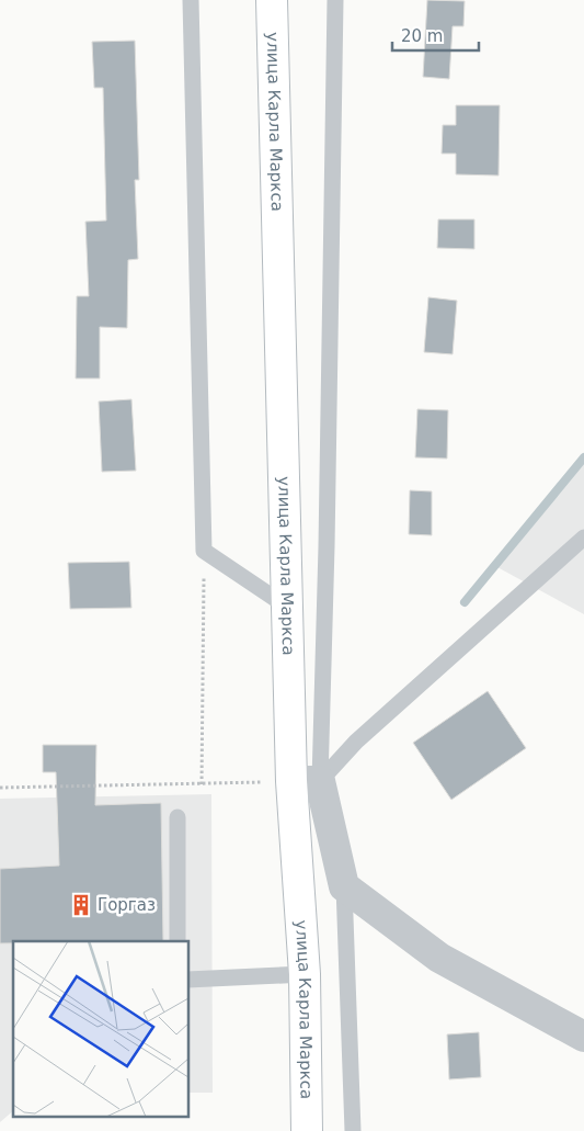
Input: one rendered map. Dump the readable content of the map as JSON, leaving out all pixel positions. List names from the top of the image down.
{
  "streets": {
    "main road": ["улица Карла Маркса"]
  },
  "places": {
    "building": ["Горгаз"]
  },
  "scale_bar": "20 m"
}
